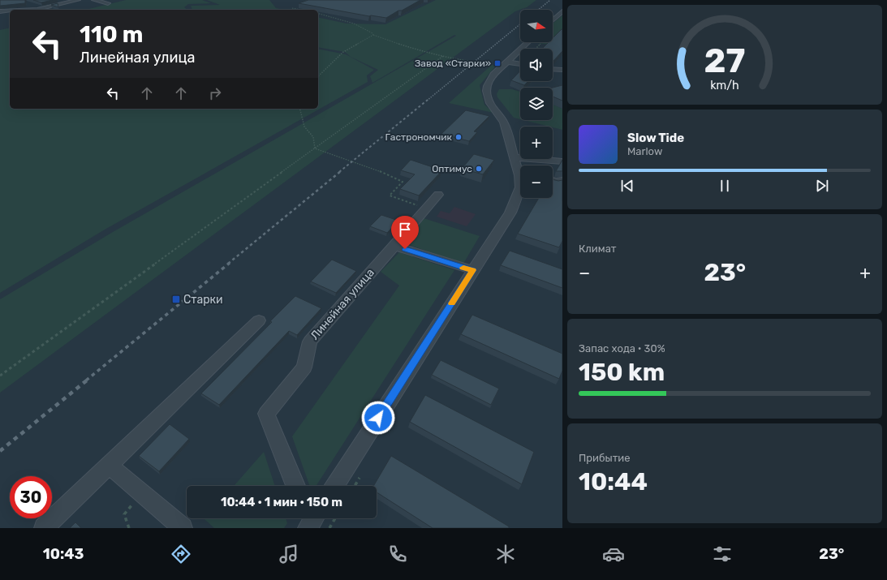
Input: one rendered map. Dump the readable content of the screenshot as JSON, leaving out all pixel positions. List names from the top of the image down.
{
  "streets": {
    "street": ["Линейная улица"]
  },
  "places": {
    "transit": ["Завод «Старки»", "Старки"],
    "other": ["Гастрономчик", "Оптимус"]
  },
  "north": "right",
  "page": {
    "map_buttons": ["+", "−"],
    "turn": ["110 m", "Линейная улица"],
    "song": ["Slow Tide", "Marlow"],
    "tile": [
      "Климат",
      ["Запас хода · 30%", "150 km"],
      ["Прибытие", "10:44"]
    ],
    "heat": ["−", "23°", "+"],
    "limit": "30",
    "trip": "10:44 · 1 мин · 150 m",
    "tabs": ["10:43", "23°"],
    "gauge": ["27", "km/h"]
  }
}
